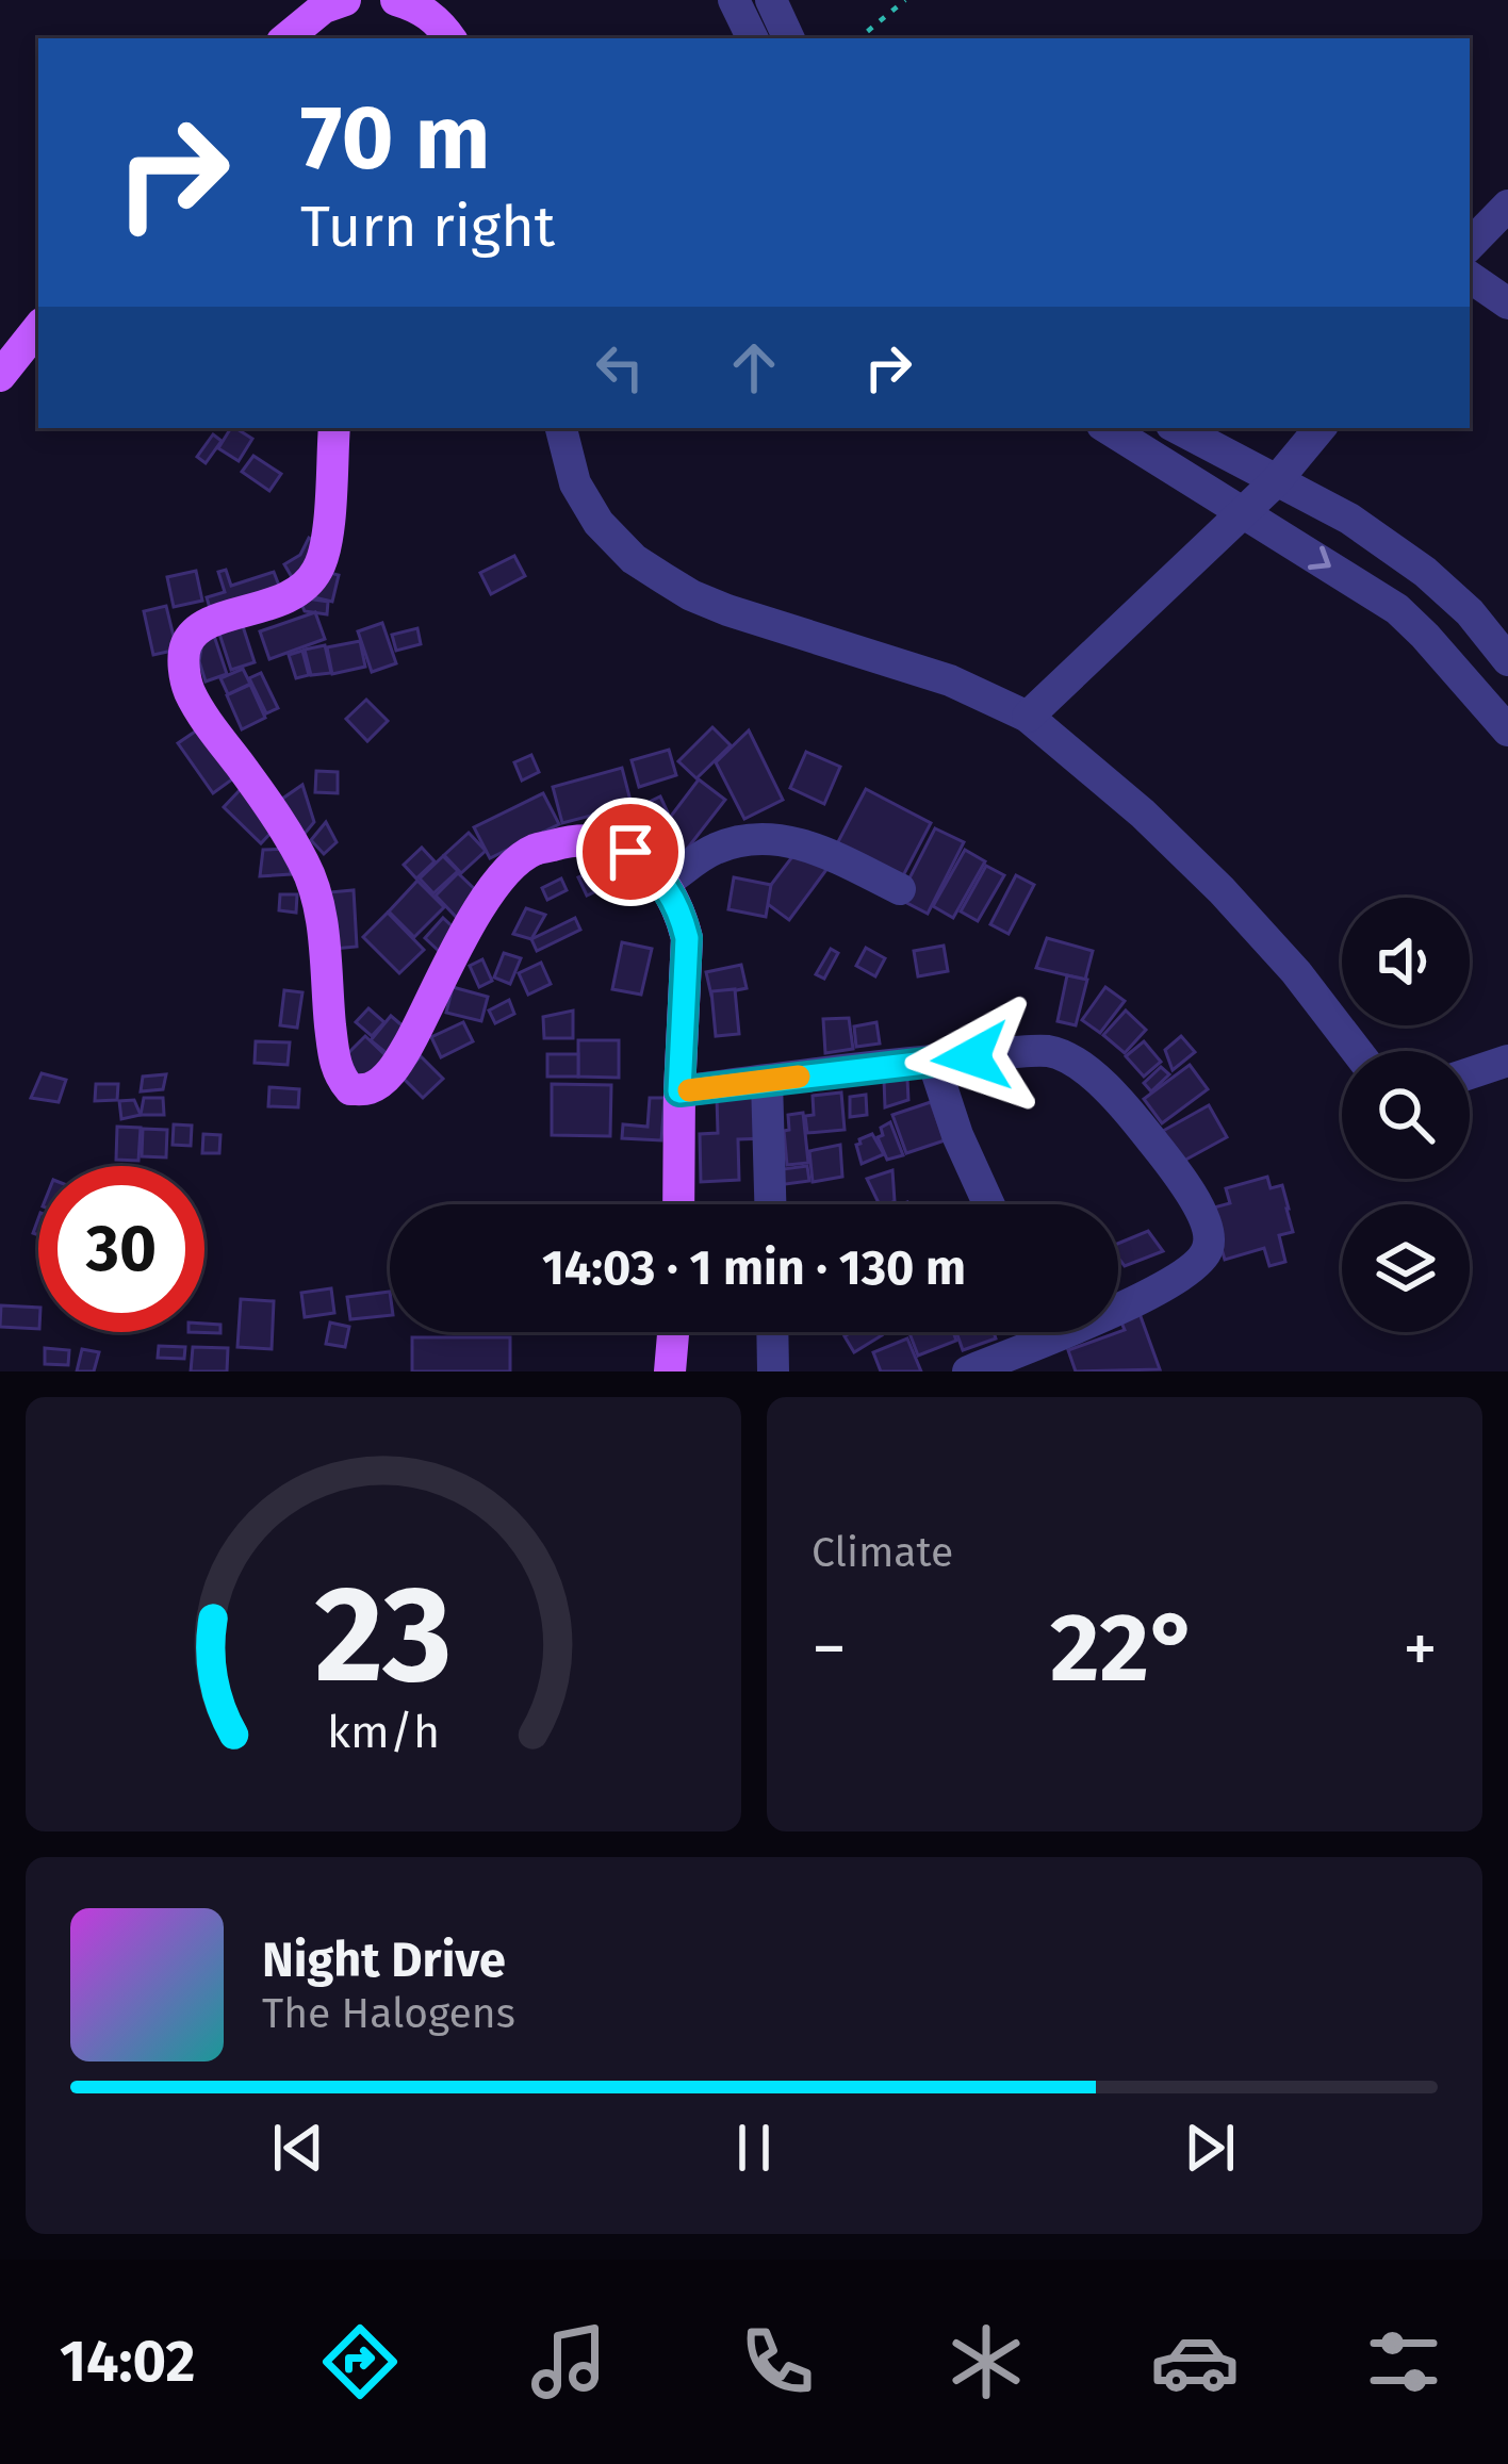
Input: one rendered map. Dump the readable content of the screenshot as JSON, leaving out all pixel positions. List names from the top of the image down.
{
  "page": {
    "turn": ["70 m", "Turn right"],
    "limit": "30",
    "trip": "14:03 · 1 min · 130 m",
    "tile": "Climate",
    "heat": ["−", "22°", "+"],
    "song": ["Night Drive", "The Halogens"],
    "tabs": "14:02",
    "gauge": ["23", "km/h"]
  }
}
